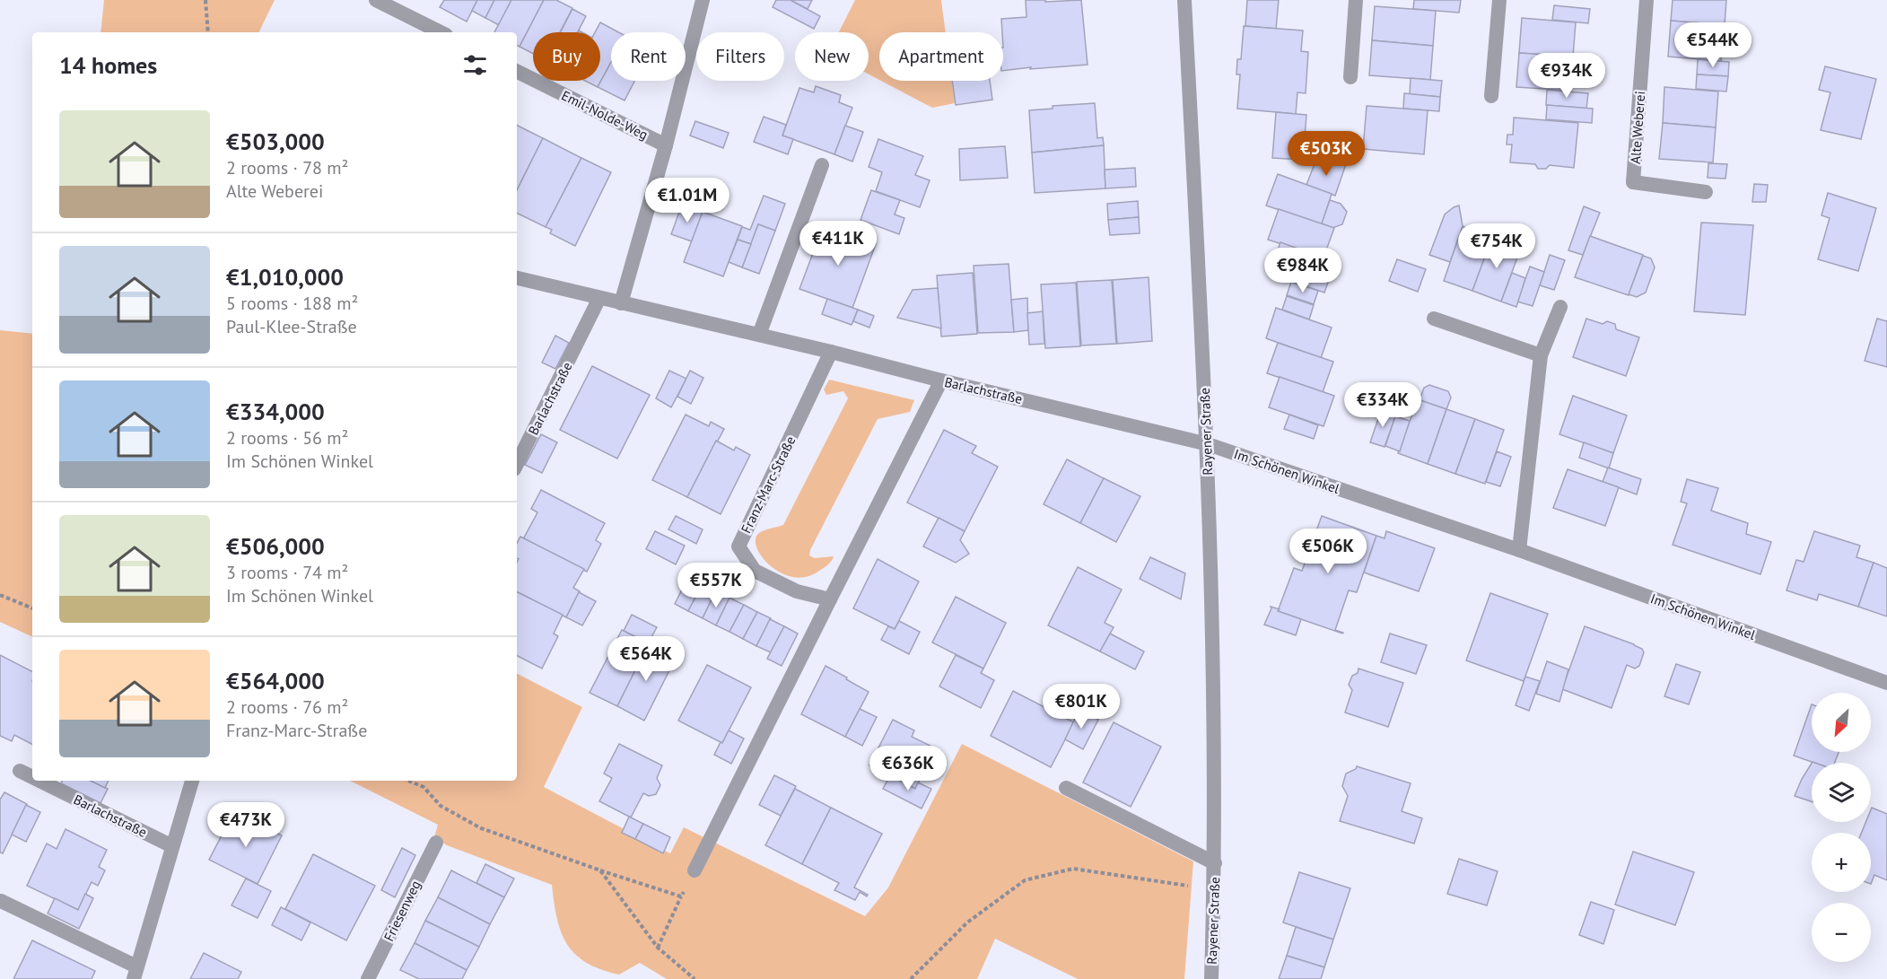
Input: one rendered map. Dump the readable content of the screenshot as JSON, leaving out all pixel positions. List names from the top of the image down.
{
  "streets": {
    "street": [
      "Emil-Nolde-Weg",
      "Alte Weberei",
      "Barlachstraße",
      "Rayener Straße",
      "Im Schönen Winkel",
      "Franz-Marc-Straße",
      "Friesenweg"
    ]
  },
  "crossings": [
    ["Barlachstraße", "Rayener Straße"],
    ["Barlachstraße", "Im Schönen Winkel"],
    ["Barlachstraße", "Franz-Marc-Straße"],
    ["Rayener Straße", "Im Schönen Winkel"]
  ],
  "north": "bottom left",
  "page": {
    "price": [
      "€544K",
      "€934K",
      "€503K",
      "€1.01M",
      "€411K",
      "€754K",
      "€984K",
      "€334K",
      "€506K",
      "€557K",
      "€564K",
      "€801K",
      "€636K",
      "€473K"
    ],
    "chip": [
      "Buy",
      "Rent",
      "Filters",
      "New",
      "Apartment"
    ],
    "heading": "14 homes",
    "list": [
      {
        "name": "€503,000",
        "note": "2 rooms · 78 m² · Alte Weberei"
      },
      {
        "name": "€1,010,000",
        "note": "5 rooms · 188 m² · Paul-Klee-Straße"
      },
      {
        "name": "€334,000",
        "note": "2 rooms · 56 m² · Im Schönen Winkel"
      },
      {
        "name": "€506,000",
        "note": "3 rooms · 74 m² · Im Schönen Winkel"
      },
      {
        "name": "€564,000",
        "note": "2 rooms · 76 m² · Franz-Marc-Straße"
      }
    ],
    "map_buttons": ["+", "−"]
  }
}
